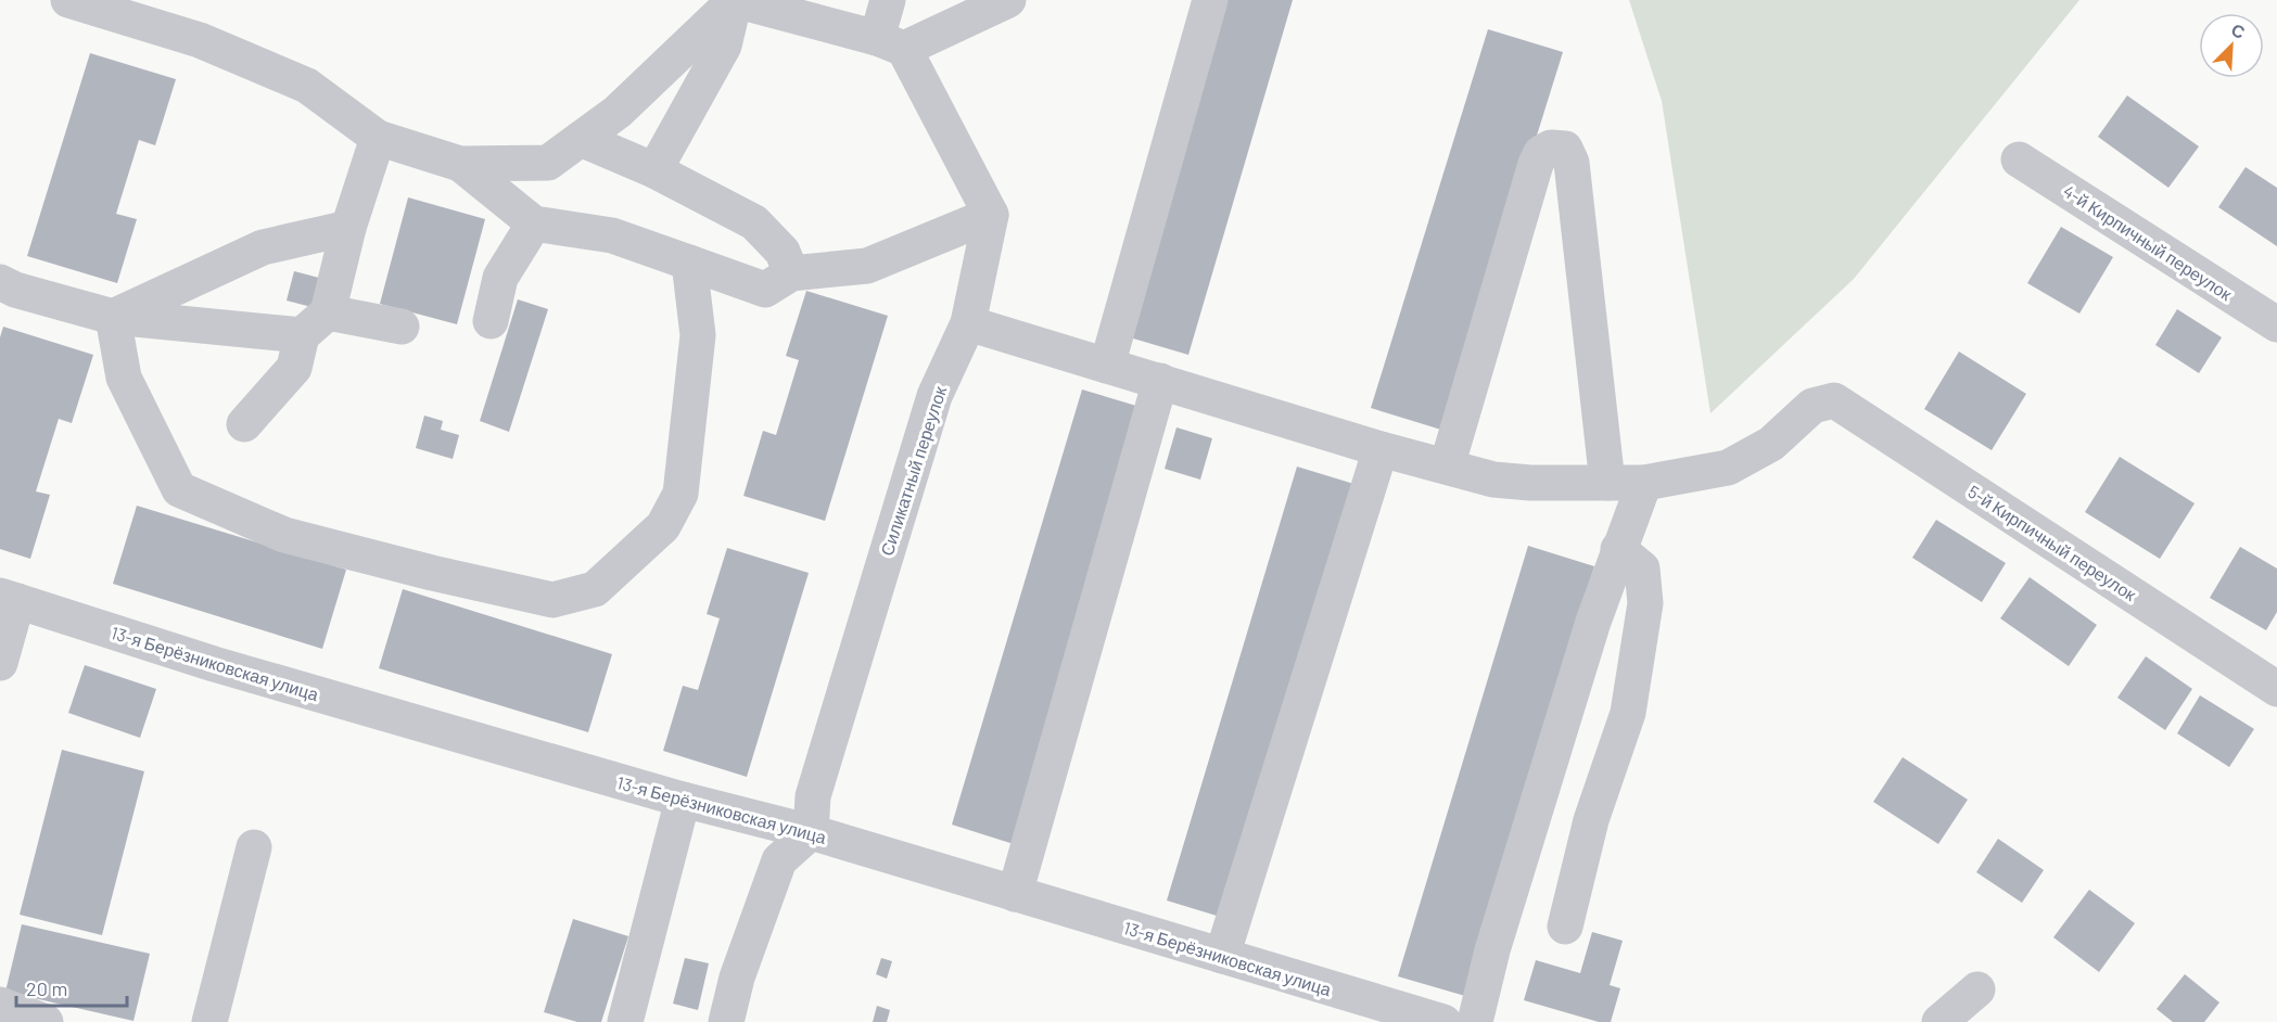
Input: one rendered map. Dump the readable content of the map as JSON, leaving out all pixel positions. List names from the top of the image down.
{
  "streets": {
    "street": [
      "4-й Кирпичный переулок",
      "Силикатный переулок",
      "5-й Кирпичный переулок",
      "13-я Берёзниковская улица"
    ]
  },
  "crossings": [
    ["Силикатный переулок", "13-я Берёзниковская улица"]
  ],
  "scale_bar": "20 m",
  "north": "top right"
}
